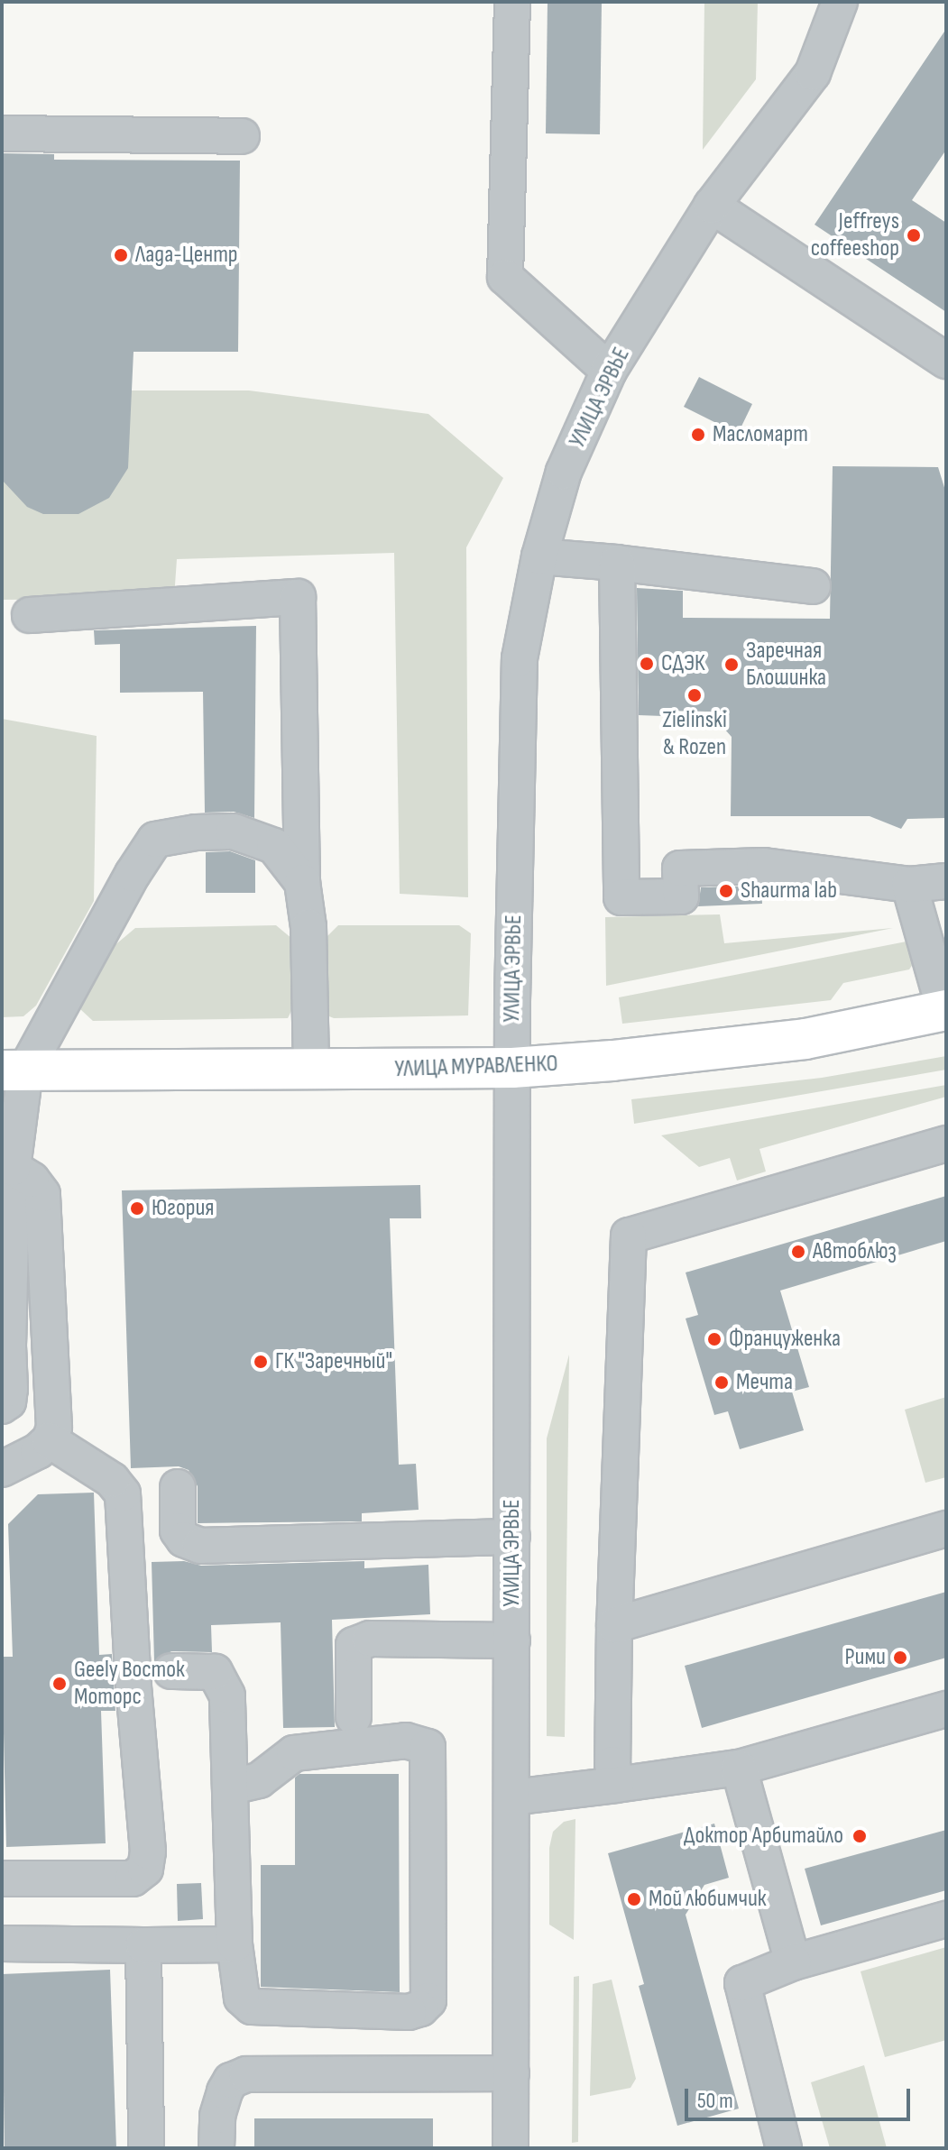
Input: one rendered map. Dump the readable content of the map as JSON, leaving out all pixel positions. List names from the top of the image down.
{
  "streets": {
    "main road": ["УЛИЦА МУРАВЛЕНКО"],
    "street": ["УЛИЦА ЭРВЬЕ"]
  },
  "crossings": [
    ["УЛИЦА ЭРВЬЕ", "УЛИЦА МУРАВЛЕНКО"]
  ],
  "places": [
    "Jeffreys coffeeshop",
    "Лада-Центр",
    "Масломарт",
    "СДЭК",
    "Заречная Блошинка",
    "Zielinski & Rozen",
    "Shaurma lab",
    "Югория",
    "Автоблюз",
    "Француженка",
    "ГК \"Заречный\"",
    "Мечта",
    "Рими",
    "Geely Восток Моторс",
    "Доктор Арбитайло",
    "Мой любимчик"
  ],
  "scale_bar": "50 m"
}
